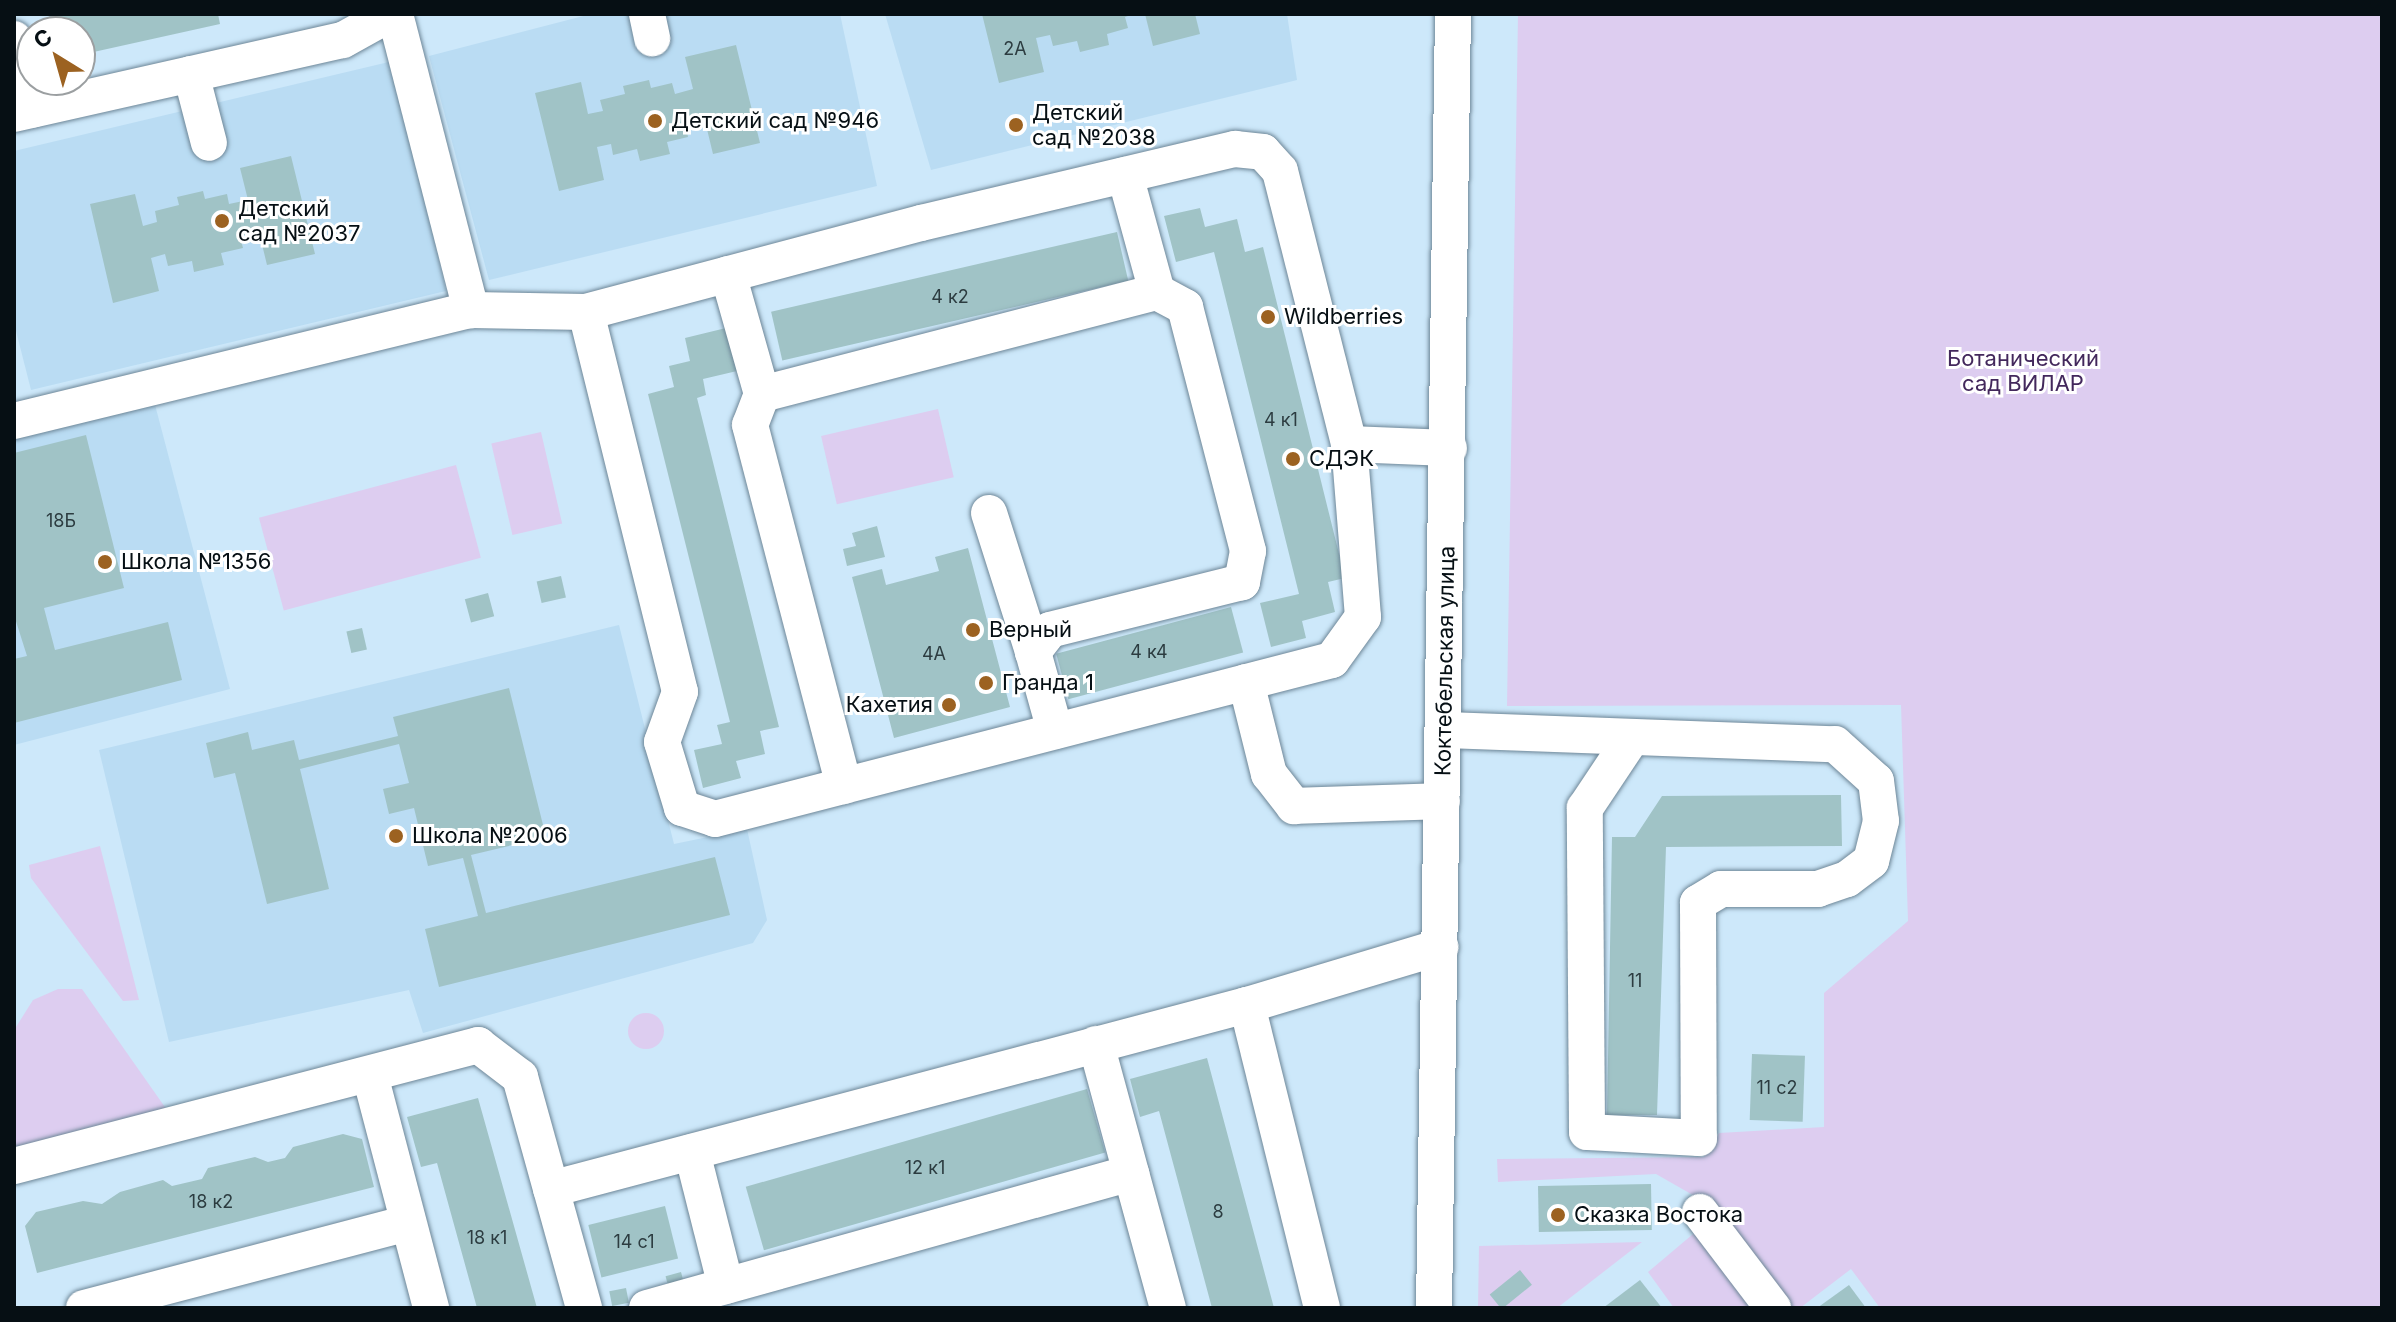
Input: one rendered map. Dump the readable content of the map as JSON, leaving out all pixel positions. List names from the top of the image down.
{
  "streets": {
    "street": ["Коктебельская улица"]
  },
  "parks": ["Ботанический сад ВИЛАР"],
  "places": [
    "Детский сад №946",
    "Детский сад №2038",
    "Детский сад №2037",
    "Wildberries",
    "СДЭК",
    "Школа №1356",
    "Верный",
    "Гранда 1",
    "Кахетия",
    "Школа №2006",
    "Сказка Востока"
  ],
  "house_numbers": [
    "2А",
    "4 к2",
    "4 к1",
    "18Б",
    "4 к4",
    "4А",
    "11",
    "11 с2",
    "12 к1",
    "18 к2",
    "8",
    "18 к1",
    "14 с1"
  ],
  "north": "top left"
}
